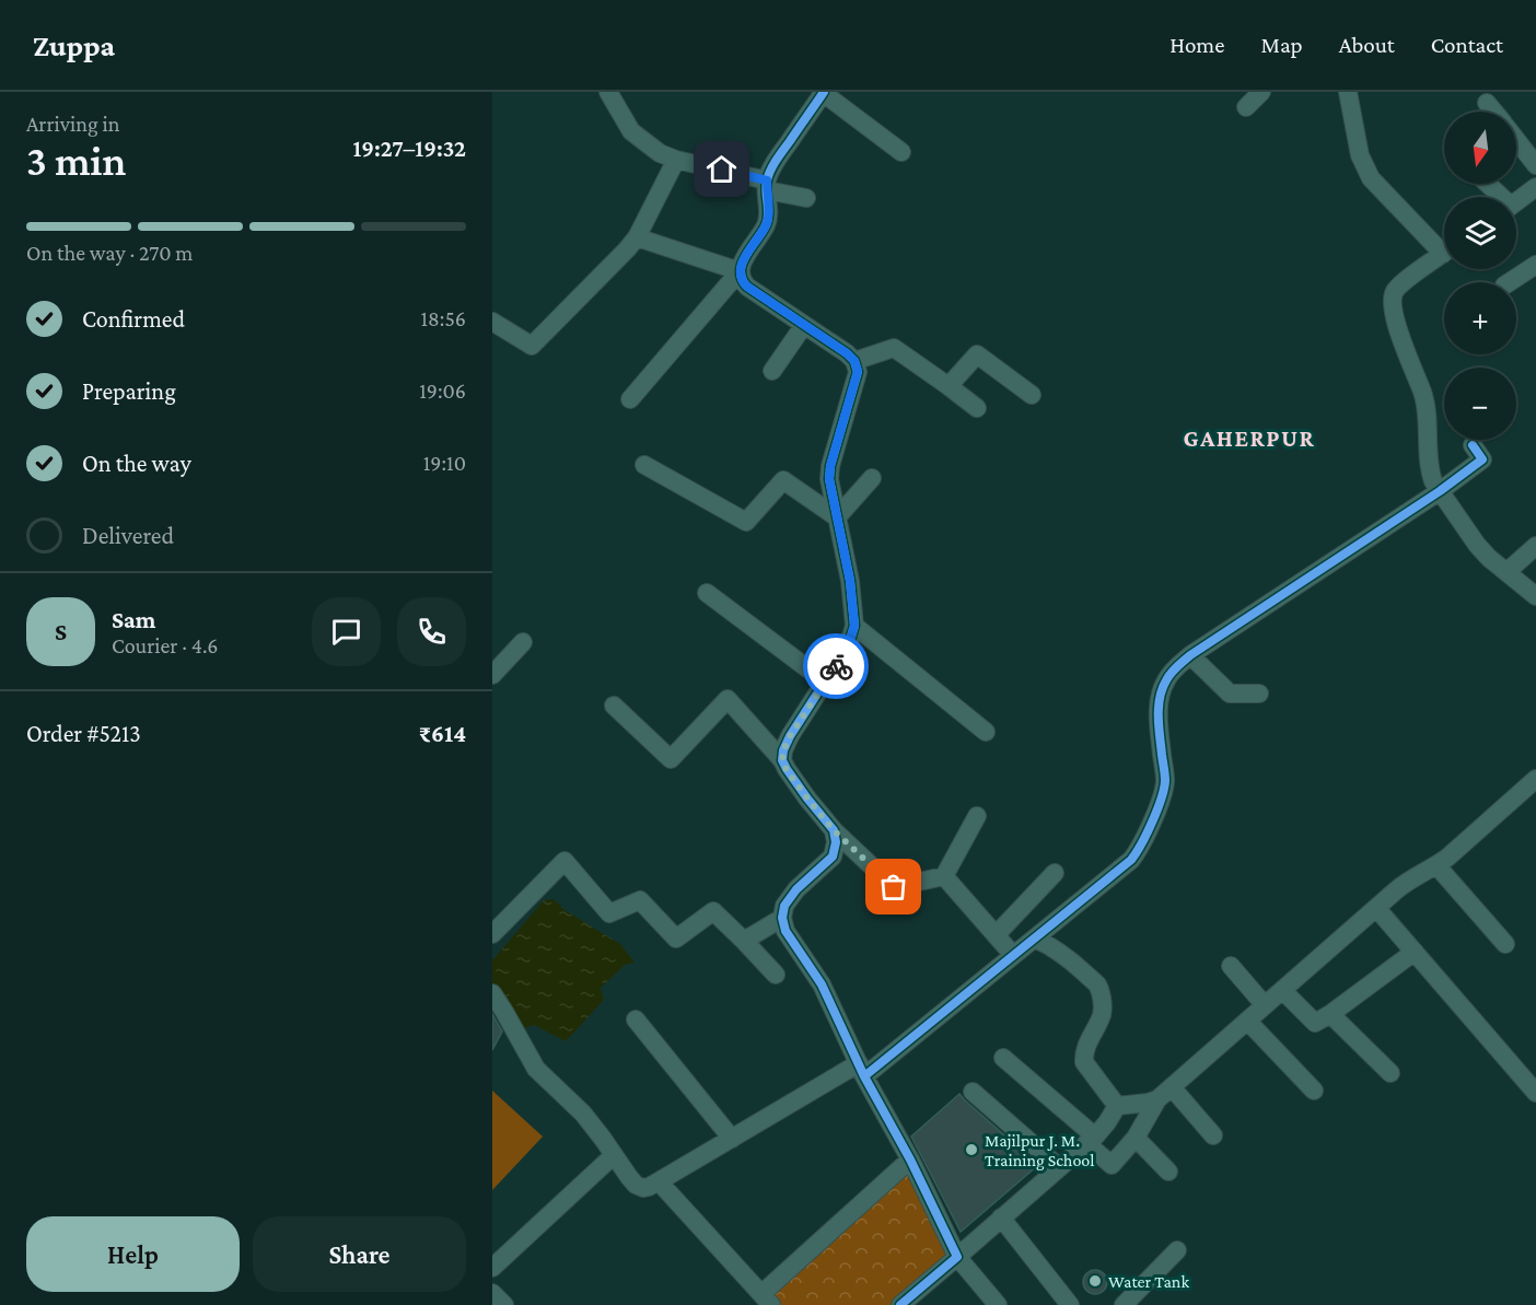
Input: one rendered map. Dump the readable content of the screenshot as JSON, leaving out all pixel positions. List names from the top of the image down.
{
  "districts": ["GAHERPUR"],
  "places": ["Majilpur J. M. Training School", "Water Tank"],
  "north": "bottom",
  "page": {
    "header": "Zuppa",
    "nav": [
      "Home",
      "Map",
      "About",
      "Contact"
    ],
    "heading": ["3 min", "Arriving in", "19:27–19:32"],
    "panel": [
      "Sam",
      "Courier · 4.6",
      "Order #5213",
      "₹614"
    ],
    "map_buttons": ["+", "−"],
    "bar": "On the way · 270 m",
    "list": [
      ["Confirmed", "18:56"],
      ["Preparing", "19:06"],
      ["On the way", "19:10"],
      "Delivered"
    ],
    "round": "S",
    "buttons": ["Help", "Share"]
  }
}
